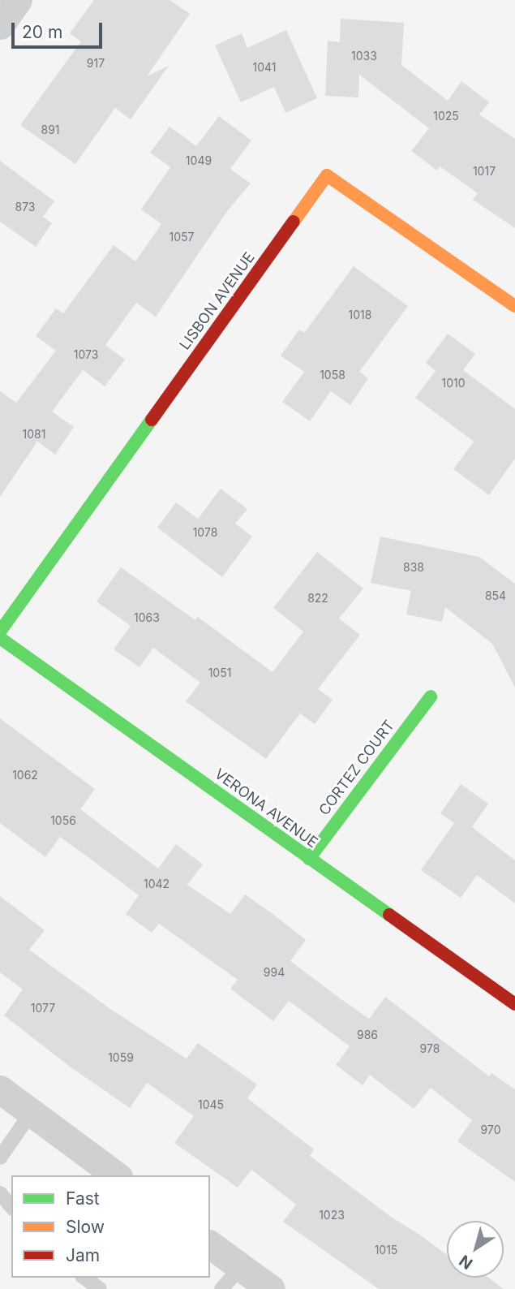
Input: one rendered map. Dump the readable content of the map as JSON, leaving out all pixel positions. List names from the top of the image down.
{
  "streets": {
    "street": ["LISBON AVENUE", "CORTEZ COURT", "VERONA AVENUE"]
  },
  "crossings": [
    ["CORTEZ COURT", "VERONA AVENUE"]
  ],
  "house_numbers": [
    "1033",
    "917",
    "1041",
    "1025",
    "891",
    "1049",
    "1017",
    "873",
    "1057",
    "1018",
    "1073",
    "1058",
    "1010",
    "1081",
    "1078",
    "838",
    "854",
    "822",
    "1063",
    "1051",
    "1062",
    "1056",
    "1042",
    "994",
    "1077",
    "986",
    "978",
    "1059",
    "1045",
    "970",
    "1023",
    "1015"
  ],
  "legend": ["Fast", "Slow", "Jam"],
  "scale_bar": "20 m",
  "north": "bottom left"
}
